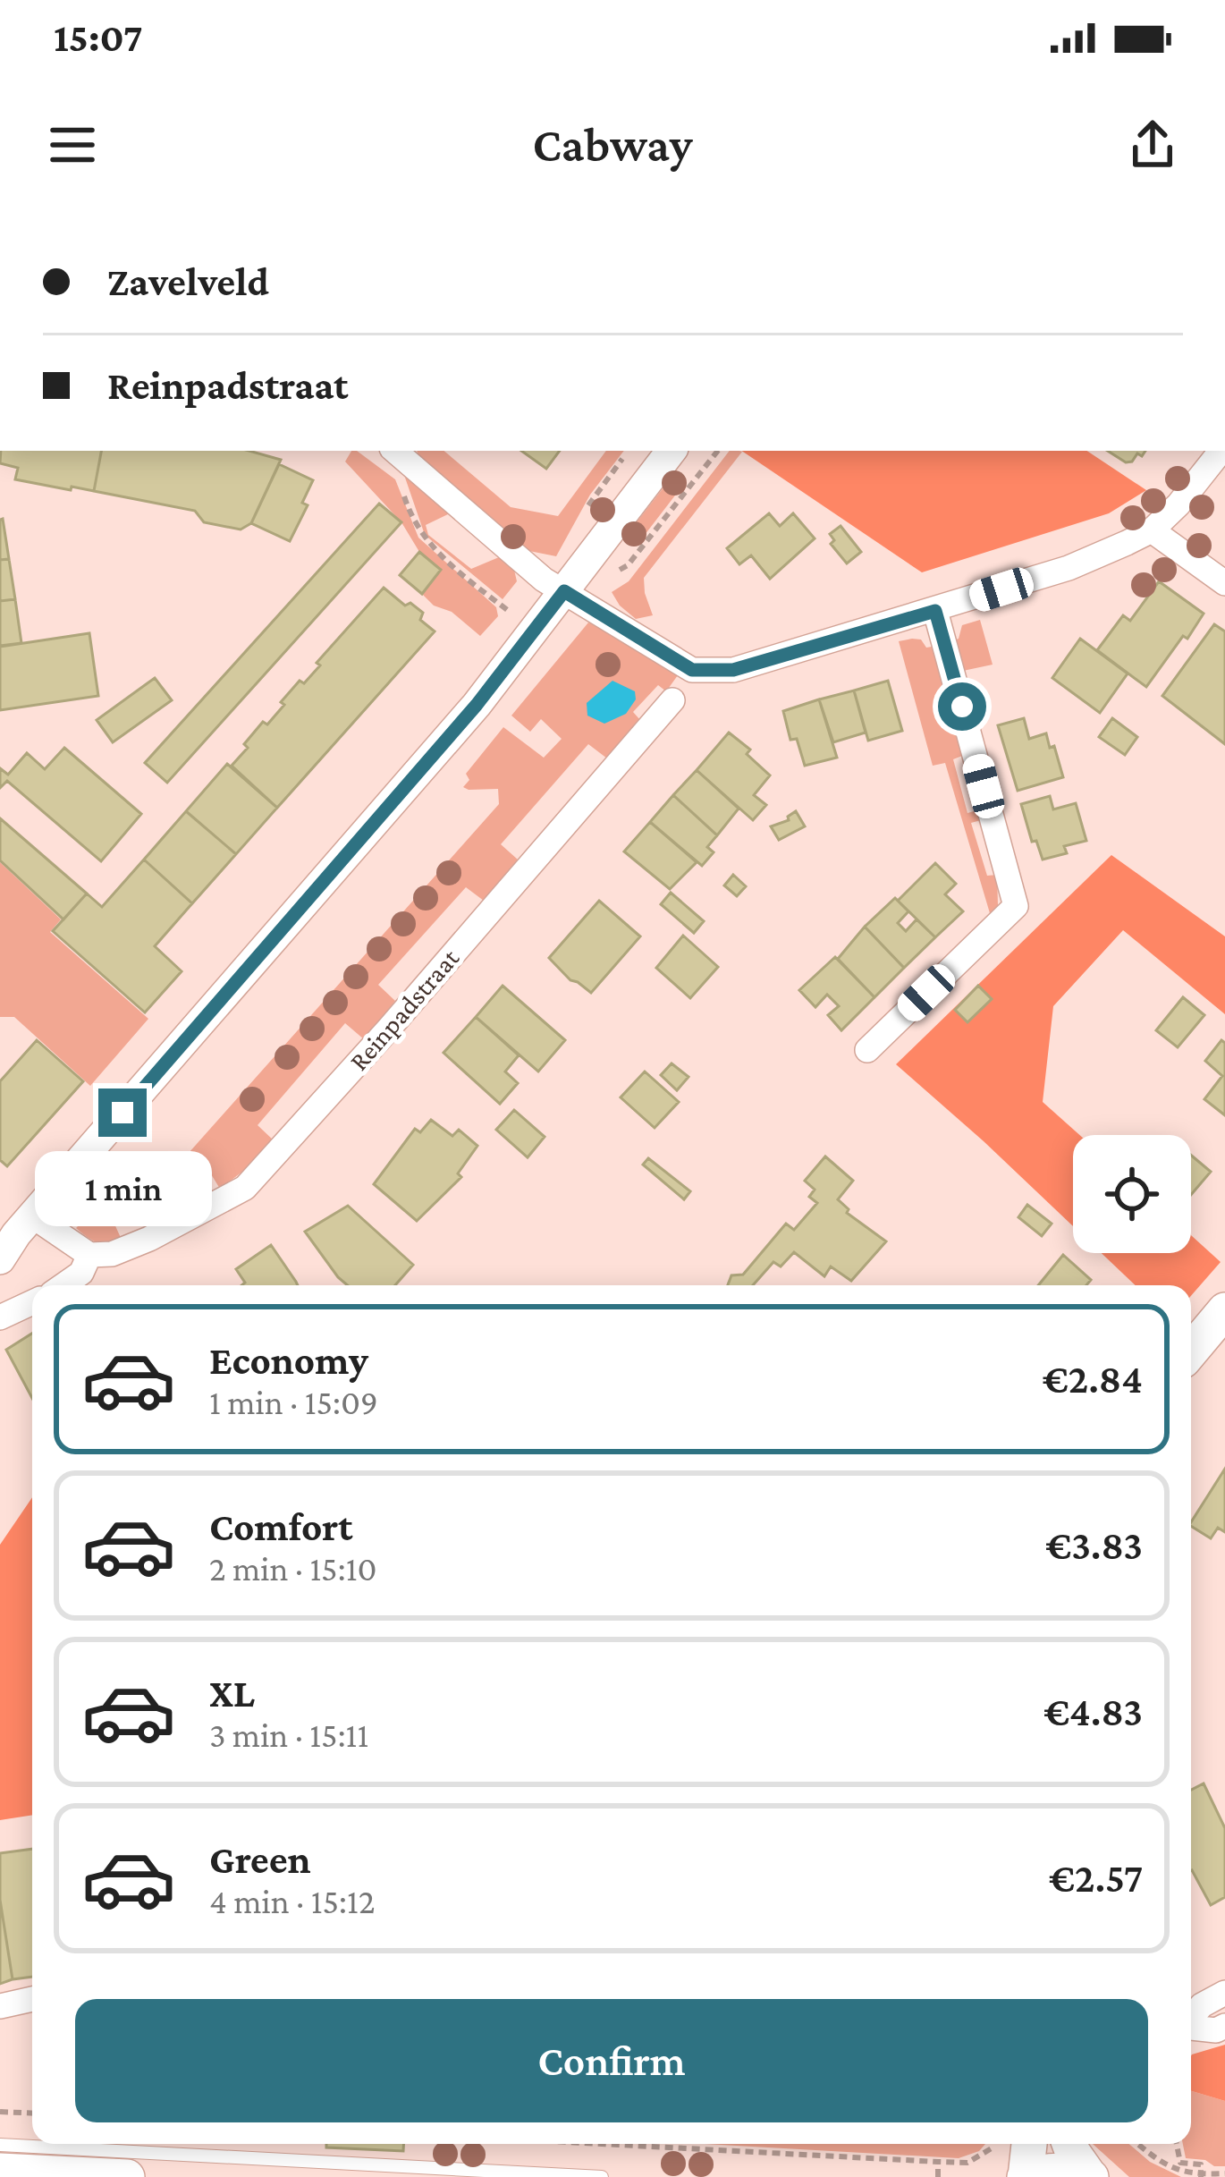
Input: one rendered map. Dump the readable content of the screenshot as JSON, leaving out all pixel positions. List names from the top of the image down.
{
  "streets": {
    "street": ["Reinpadstraat"]
  },
  "page": {
    "status": "15:07",
    "header": "Cabway",
    "banner": ["Zavelveld", "Reinpadstraat"],
    "bubble": "1 min",
    "list": [
      {
        "name": "Economy",
        "note": "1 min · 15:09",
        "value": "€2.84"
      },
      {
        "name": "Comfort",
        "note": "2 min · 15:10",
        "value": "€3.83"
      },
      {
        "name": "XL",
        "note": "3 min · 15:11",
        "value": "€4.83"
      },
      {
        "name": "Green",
        "note": "4 min · 15:12",
        "value": "€2.57"
      }
    ],
    "buttons": "Confirm"
  }
}
